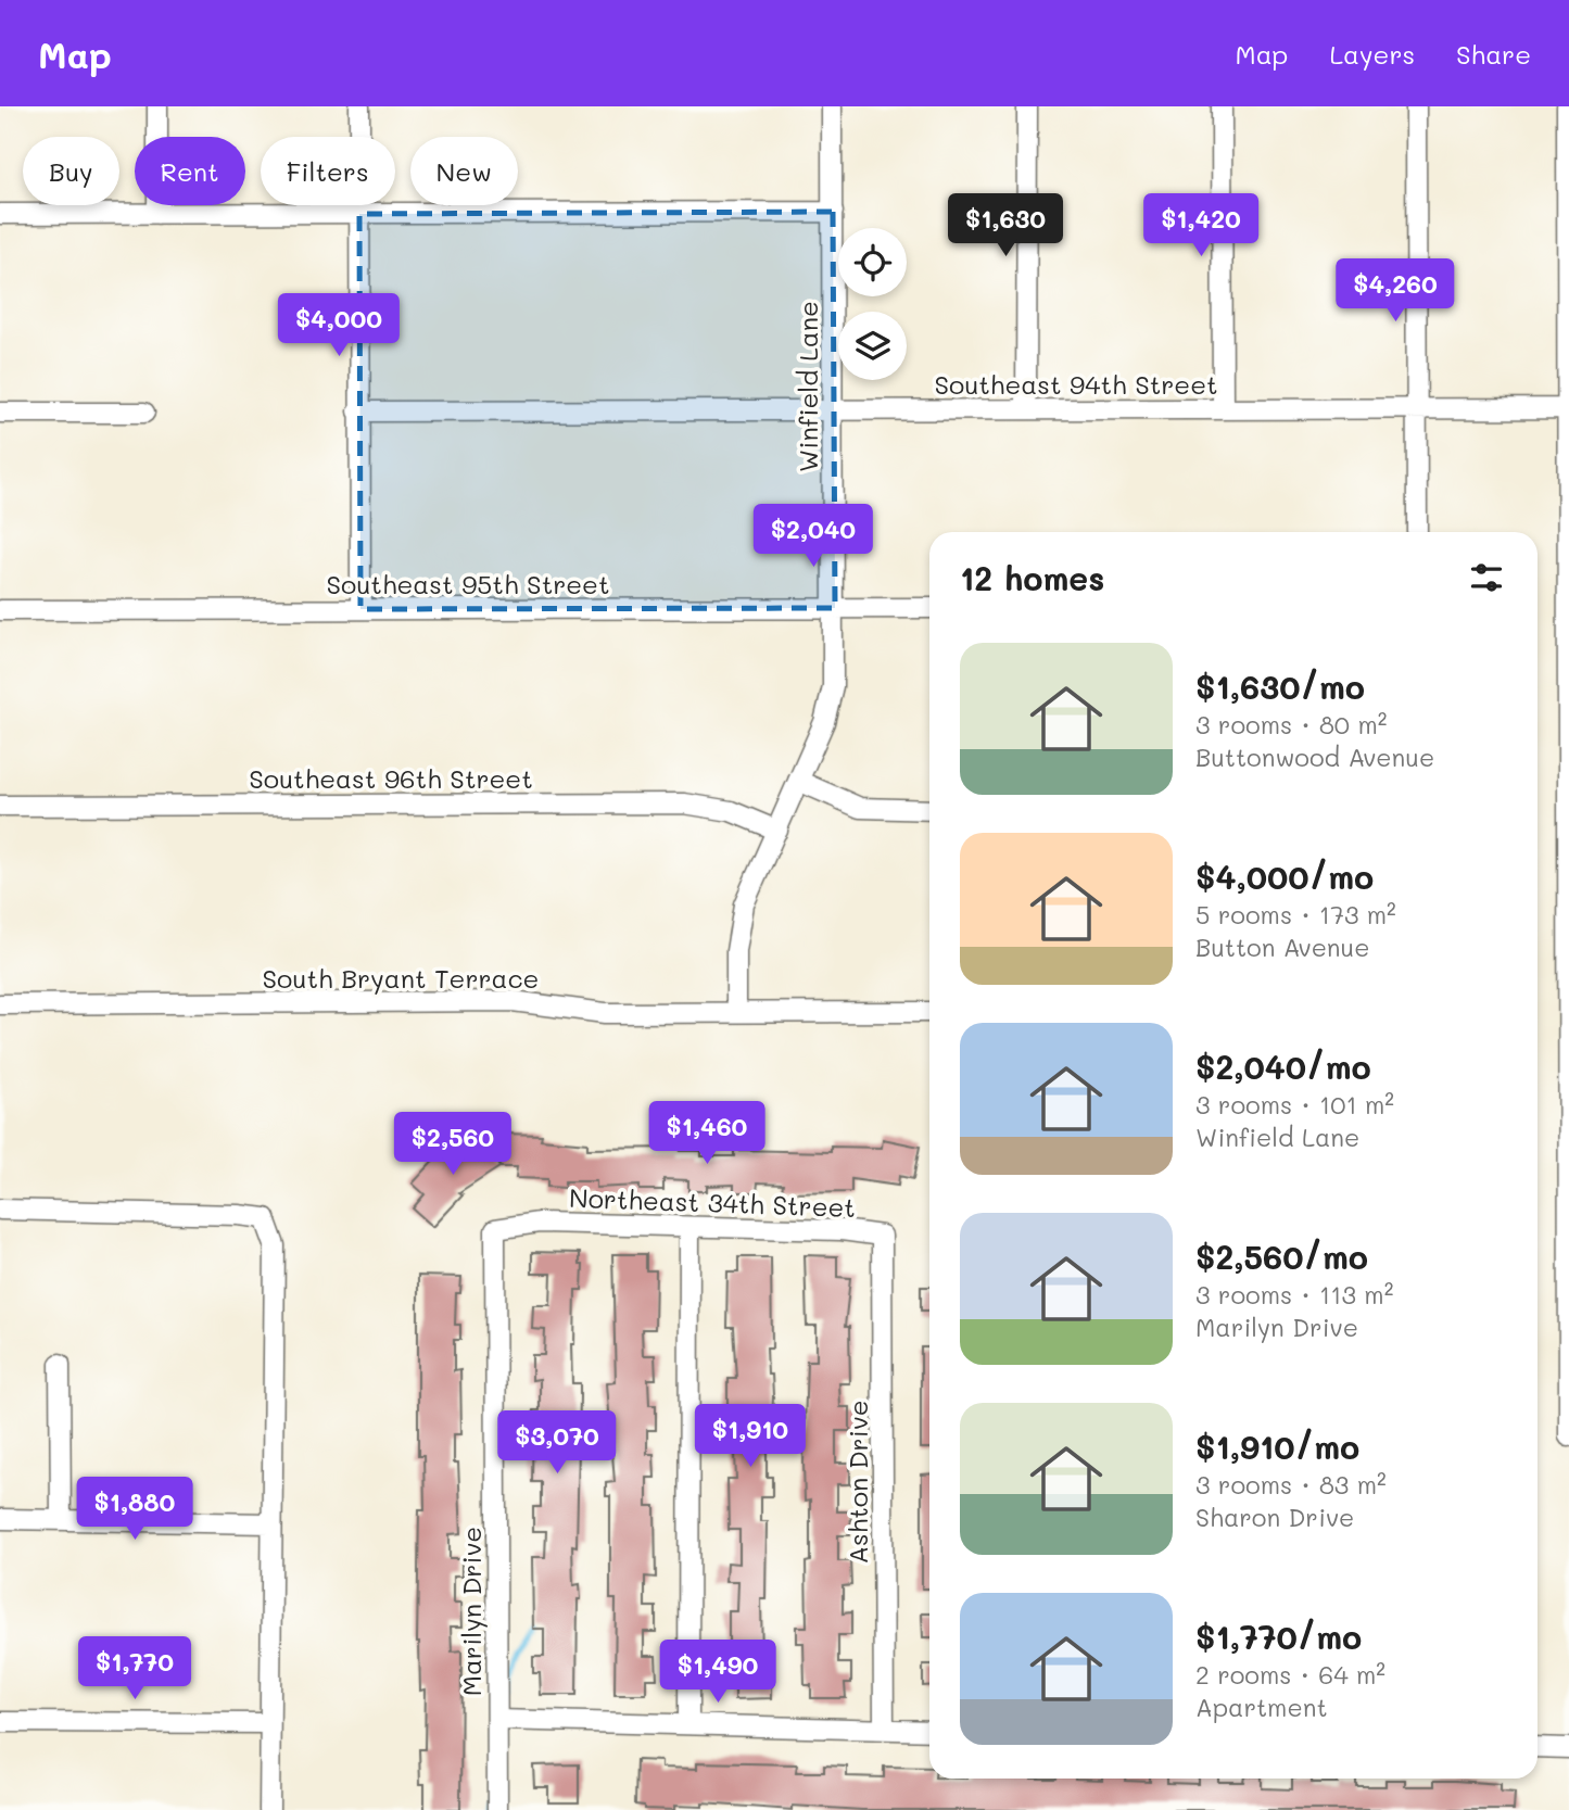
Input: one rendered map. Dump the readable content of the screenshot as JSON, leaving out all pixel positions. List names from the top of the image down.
{
  "streets": {
    "street": [
      "Southeast 94th Street",
      "Winfield Lane",
      "Southeast 95th Street",
      "Southeast 96th Street",
      "South Bryant Terrace",
      "Northeast 34th Street",
      "Ashton Drive",
      "Marilyn Drive"
    ]
  },
  "crossings": [
    ["Southeast 94th Street", "Winfield Lane"],
    ["Winfield Lane", "Southeast 95th Street"],
    ["Winfield Lane", "Southeast 96th Street"],
    ["Winfield Lane", "South Bryant Terrace"],
    ["Northeast 34th Street", "Ashton Drive"],
    ["Northeast 34th Street", "Marilyn Drive"]
  ],
  "page": {
    "header": "Map",
    "nav": ["Map", "Layers", "Share"],
    "chip": [
      "Buy",
      "Rent",
      "Filters",
      "New"
    ],
    "price": [
      "$1,630",
      "$1,420",
      "$4,260",
      "$4,000",
      "$2,040",
      "$1,460",
      "$2,560",
      "$1,910",
      "$3,070",
      "$1,880",
      "$1,770",
      "$1,490"
    ],
    "heading": "12 homes",
    "list": [
      {
        "name": "$1,630/mo",
        "note": "3 rooms · 80 m² · Buttonwood Avenue"
      },
      {
        "name": "$4,000/mo",
        "note": "5 rooms · 173 m² · Button Avenue"
      },
      {
        "name": "$2,040/mo",
        "note": "3 rooms · 101 m² · Winfield Lane"
      },
      {
        "name": "$2,560/mo",
        "note": "3 rooms · 113 m² · Marilyn Drive"
      },
      {
        "name": "$1,910/mo",
        "note": "3 rooms · 83 m² · Sharon Drive"
      },
      {
        "name": "$1,770/mo",
        "note": "2 rooms · 64 m² · Apartment"
      }
    ]
  }
}
